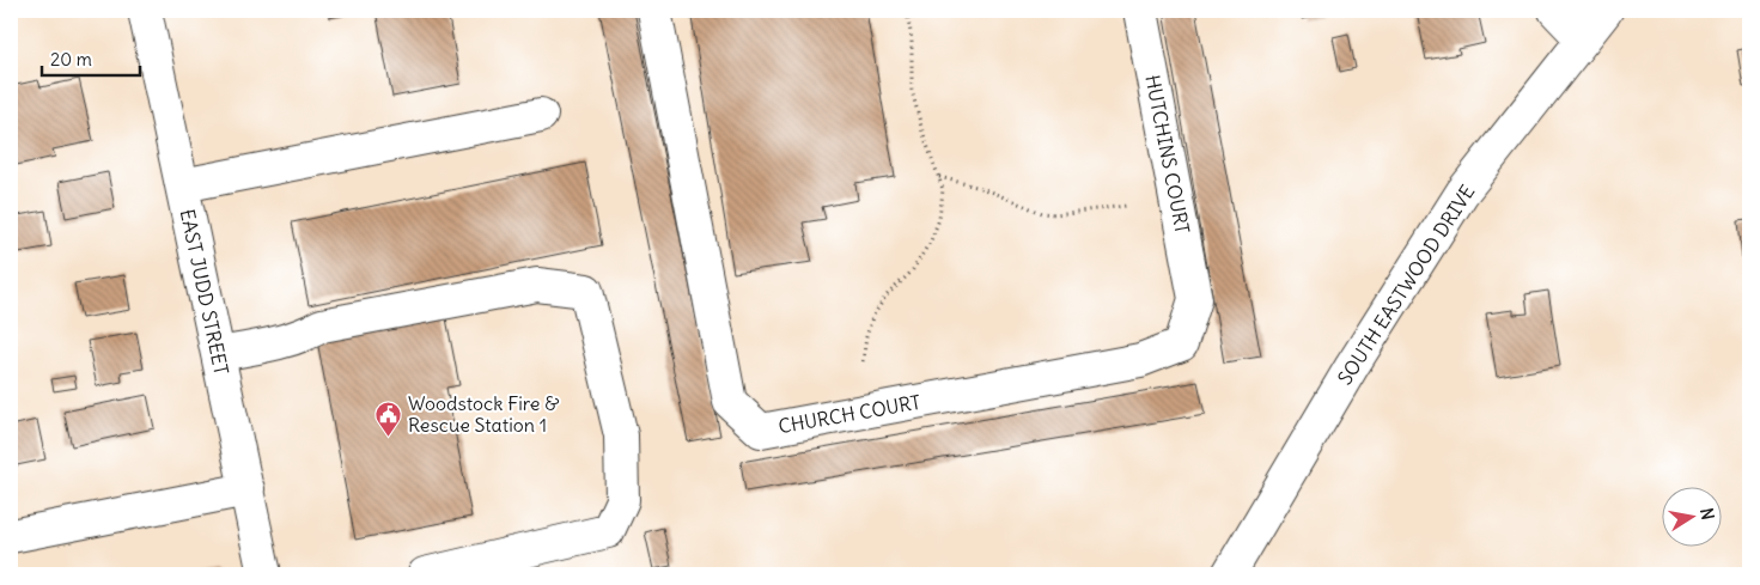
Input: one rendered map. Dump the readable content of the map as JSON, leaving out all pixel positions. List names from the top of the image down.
{
  "streets": {
    "street": [
      "HUTCHINS COURT",
      "SOUTH EASTWOOD DRIVE",
      "EAST JUDD STREET",
      "CHURCH COURT"
    ]
  },
  "crossings": [
    ["HUTCHINS COURT", "CHURCH COURT"]
  ],
  "places": {
    "public building": ["Woodstock Fire & Rescue Station 1"]
  },
  "scale_bar": "20 m",
  "north": "right"
}
